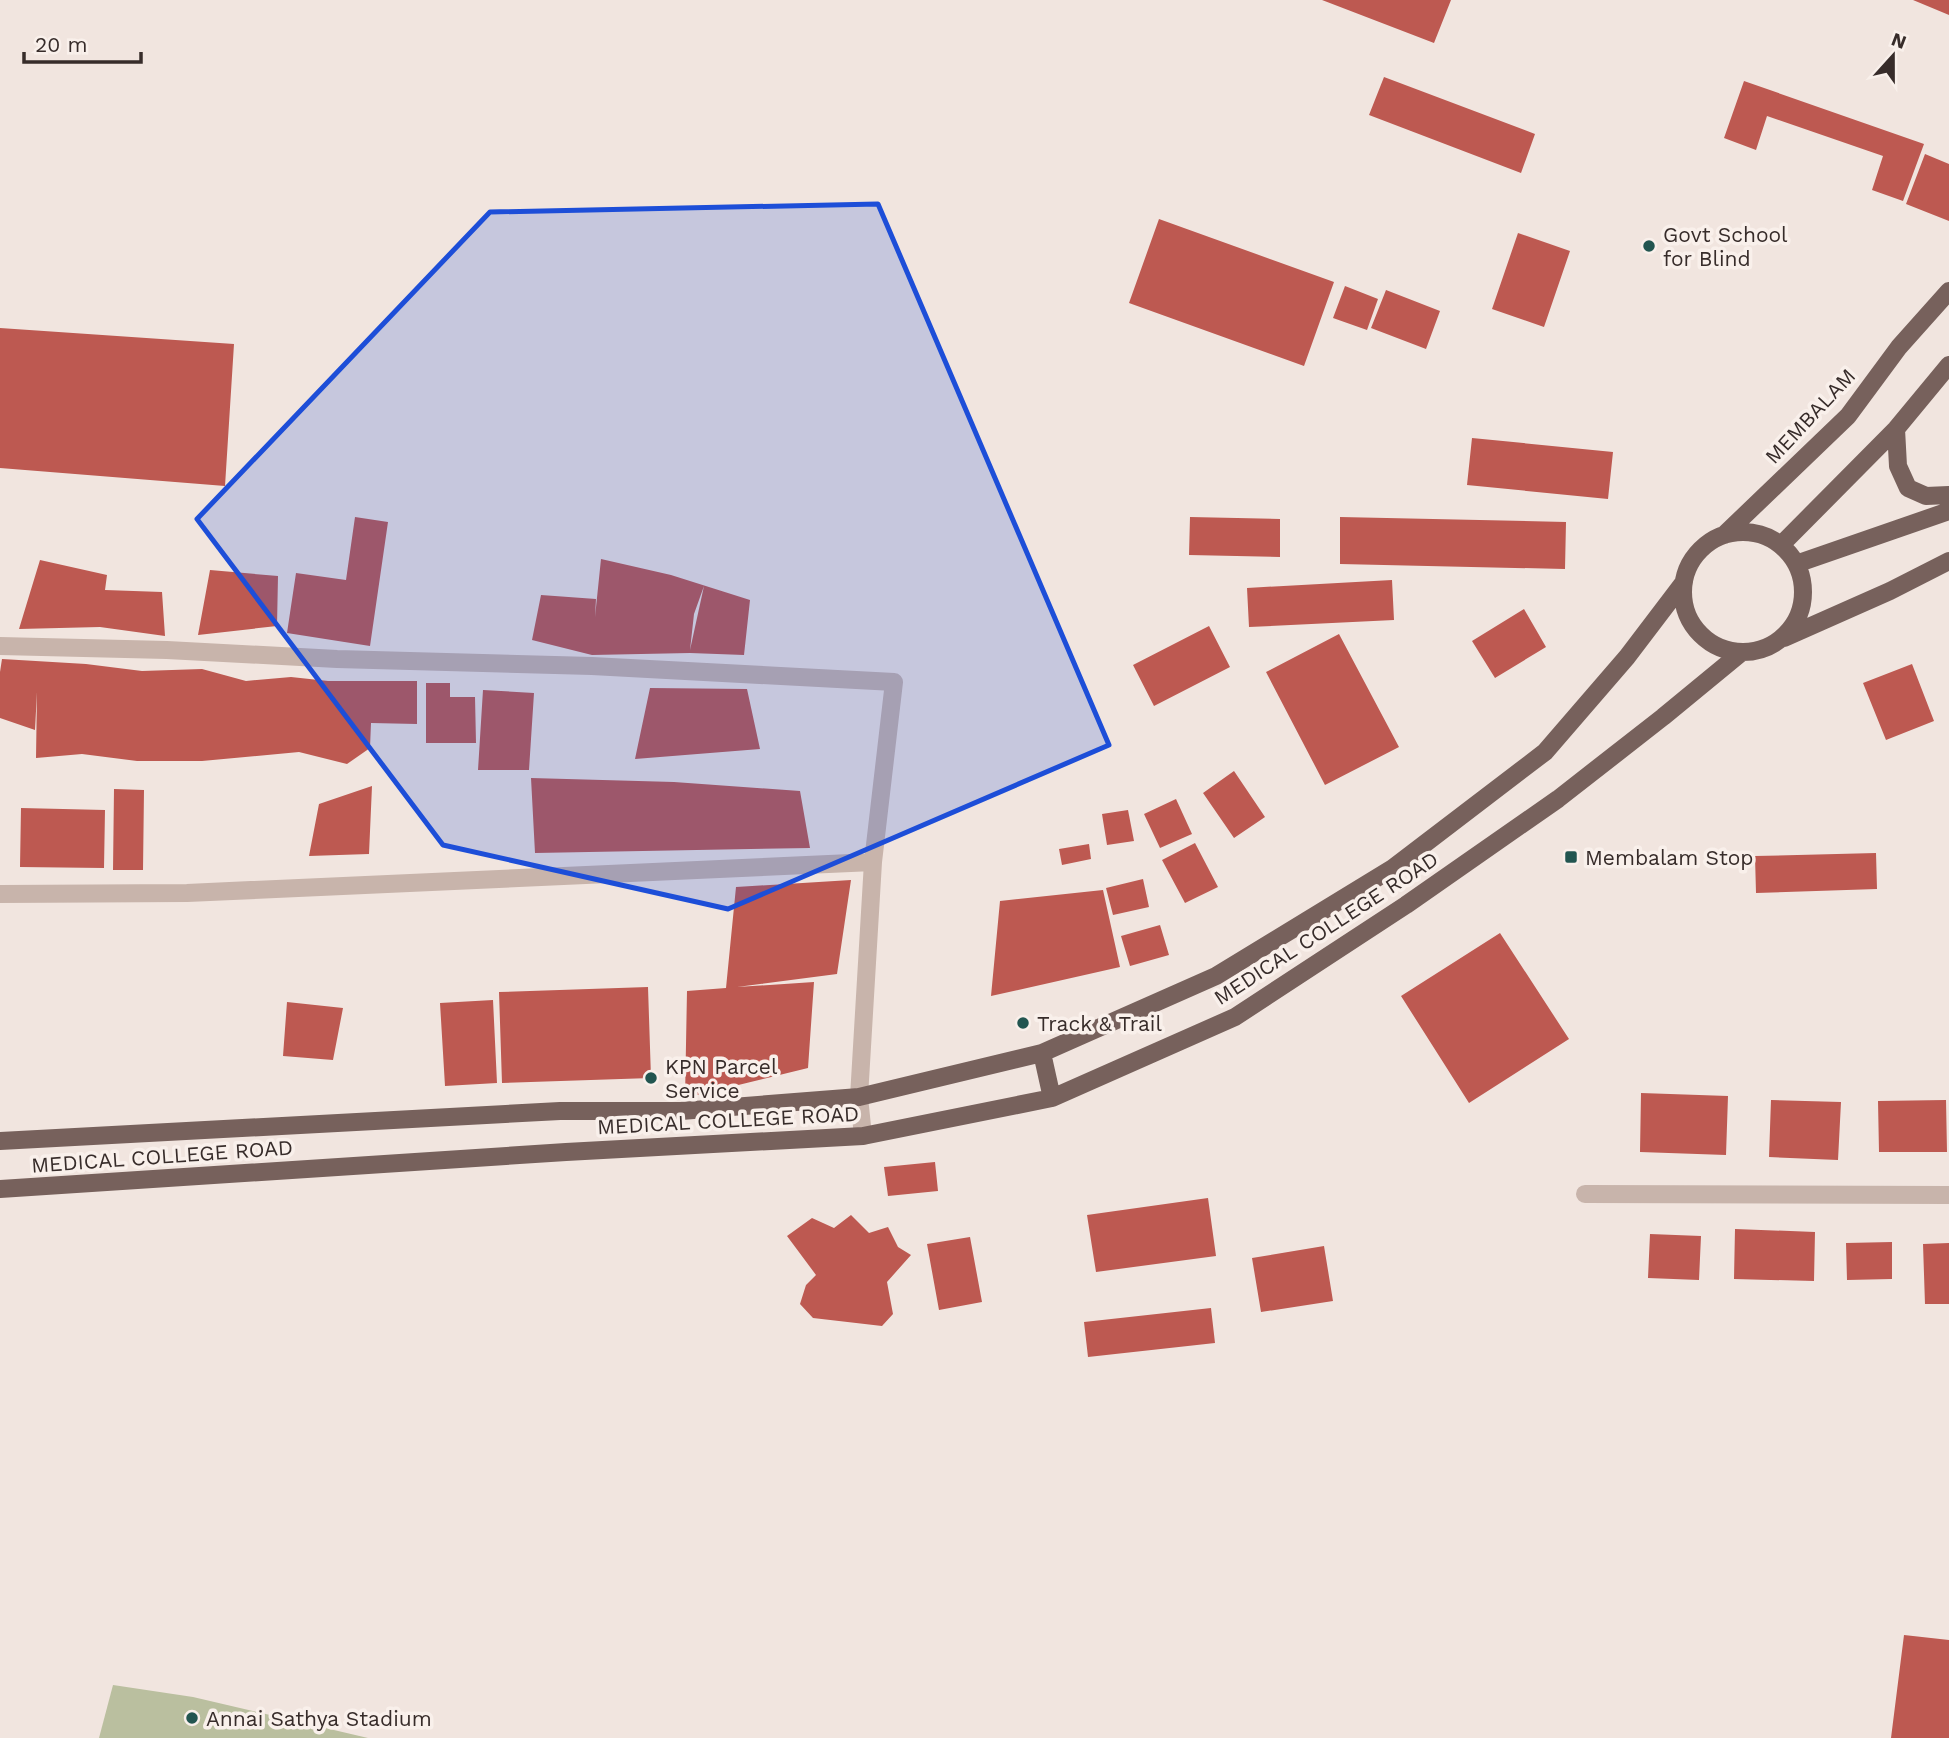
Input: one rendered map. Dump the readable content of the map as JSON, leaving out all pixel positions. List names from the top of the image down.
{
  "streets": {
    "main road": ["MEMBALAM", "MEDICAL COLLEGE ROAD"]
  },
  "crossings": [
    ["MEMBALAM", "MEDICAL COLLEGE ROAD"]
  ],
  "places": {
    "other": [
      "Govt School for Blind",
      "Track & Trail",
      "KPN Parcel Service",
      "Annai Sathya Stadium"
    ],
    "transit": ["Membalam Stop"]
  },
  "scale_bar": "20 m",
  "north": "top"
}
